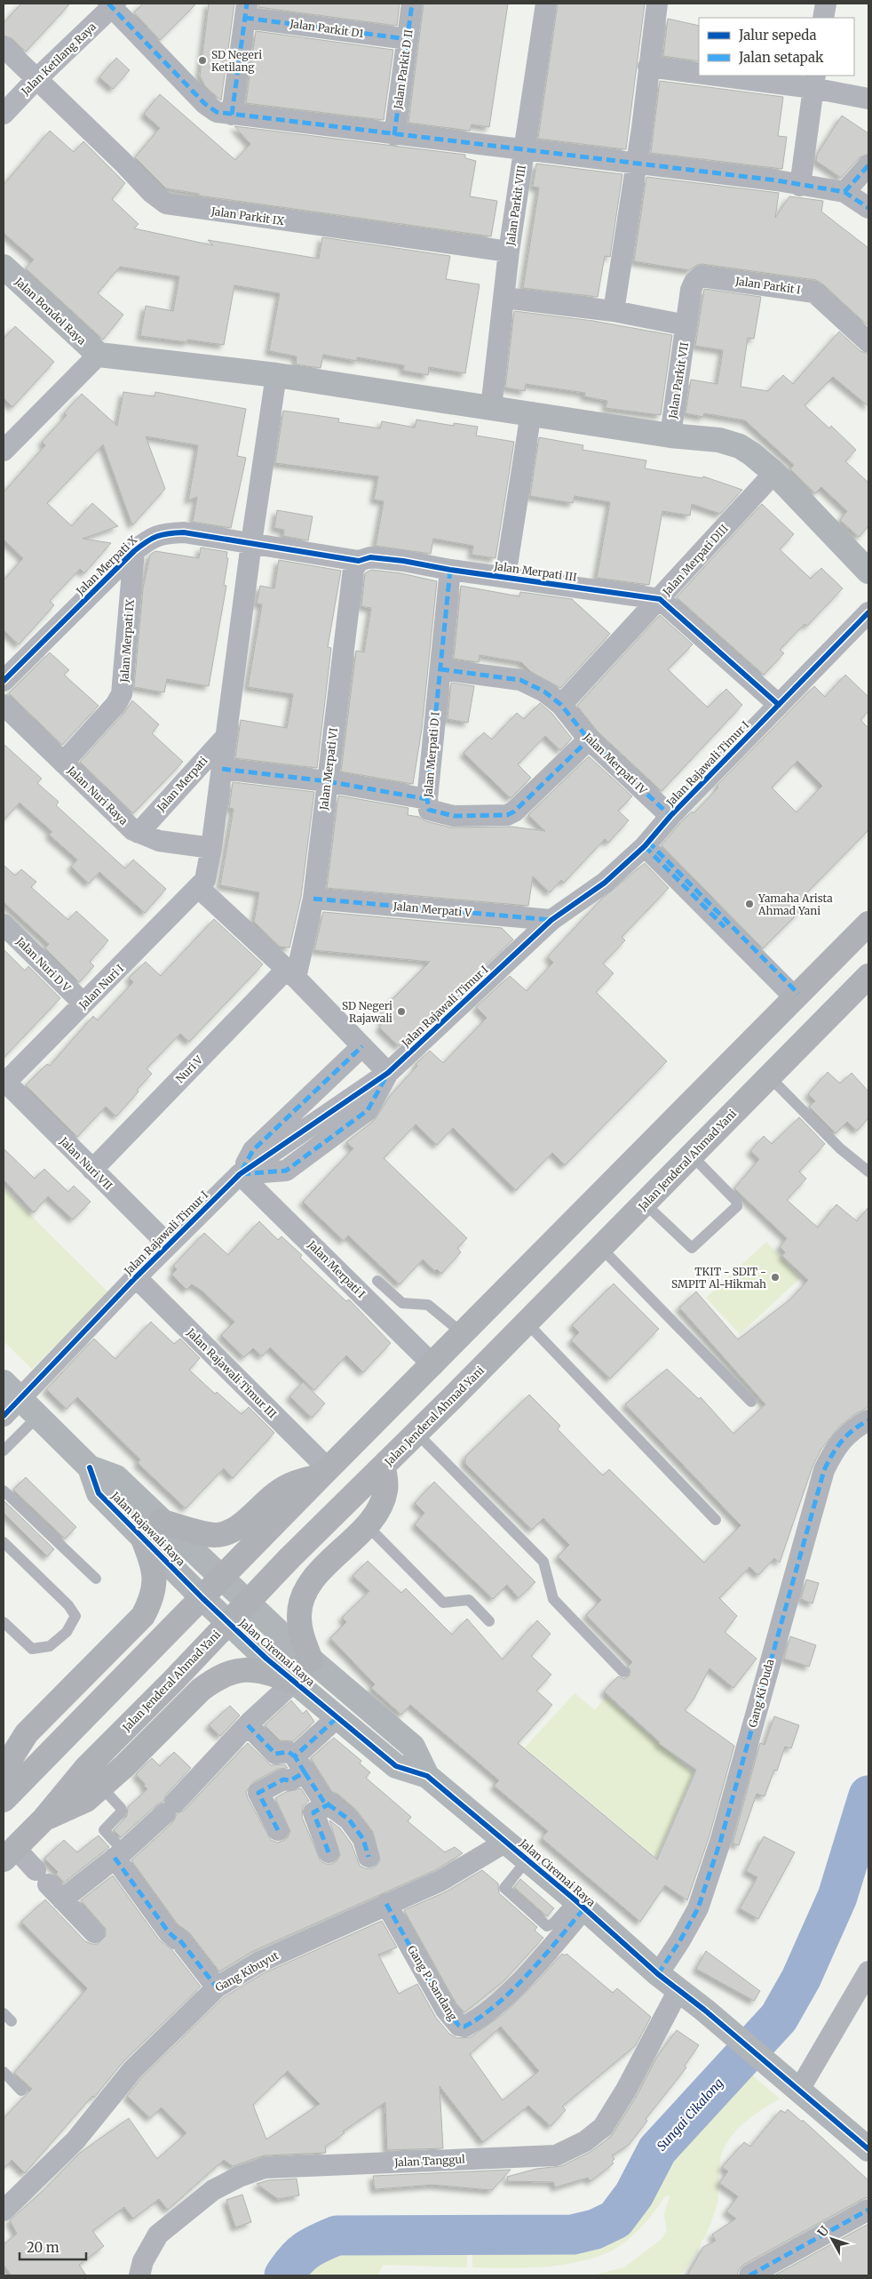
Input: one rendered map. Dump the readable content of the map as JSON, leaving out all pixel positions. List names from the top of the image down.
{
  "streets": {
    "highway": ["Jalan Jenderal Ahmad Yani"],
    "street": [
      "Jalan Parkit D1",
      "Jalan Ketilang Raya",
      "Jalan Parkit D II",
      "Jalan Parkit VIII",
      "Jalan Parkit IX",
      "Jalan Parkit I",
      "Jalan Bondol Raya",
      "Jalan Parkit VII",
      "Jalan Merpati DIII",
      "Jalan Merpati X",
      "Jalan Merpati III",
      "Jalan Merpati IX",
      "Jalan Merpati D I",
      "Jalan Merpati IV",
      "Jalan Rajawali Timur I",
      "Jalan Merpati VI",
      "Jalan Merpati",
      "Jalan Nuri Raya",
      "Jalan Merpati V",
      "Jalan Nuri D V",
      "Jalan Nuri I",
      "Nuri V",
      "Jalan Nuri VII",
      "Jalan Merpati I",
      "Jalan Rajawali Timur III",
      "Jalan Rajawali Raya",
      "Jalan Ciremai Raya",
      "Gang Ki Duda",
      "Gang Kibuyut",
      "Gang P. Sandang",
      "Jalan Tanggul"
    ]
  },
  "crossings": [
    ["Jalan Parkit D1", "Jalan Parkit D II"],
    ["Jalan Ketilang Raya", "Jalan Parkit IX"],
    ["Jalan Parkit VIII", "Jalan Parkit IX"],
    ["Jalan Parkit I", "Jalan Parkit VII"],
    ["Jalan Merpati DIII", "Jalan Merpati III"],
    ["Jalan Merpati DIII", "Jalan Merpati IV"],
    ["Jalan Merpati X", "Jalan Merpati III"],
    ["Jalan Merpati X", "Jalan Merpati IX"],
    ["Jalan Merpati III", "Jalan Merpati D I"],
    ["Jalan Merpati III", "Jalan Merpati VI"],
    ["Jalan Merpati IX", "Jalan Nuri Raya"],
    ["Jalan Merpati D I", "Jalan Merpati IV"],
    ["Jalan Merpati IV", "Jalan Rajawali Timur I"],
    ["Jalan Rajawali Timur I", "Jalan Merpati V"],
    ["Jalan Rajawali Timur I", "Jalan Nuri VII"],
    ["Jalan Rajawali Timur I", "Jalan Merpati I"],
    ["Jalan Rajawali Timur I", "Jalan Rajawali Timur III"],
    ["Jalan Rajawali Timur I", "Jalan Rajawali Raya"],
    ["Jalan Merpati VI", "Jalan Merpati V"],
    ["Jalan Merpati VI", "Nuri V"],
    ["Jalan Merpati", "Jalan Nuri Raya"],
    ["Jalan Nuri D V", "Jalan Nuri I"],
    ["Jalan Nuri I", "Jalan Nuri VII"],
    ["Nuri V", "Jalan Nuri VII"],
    ["Jalan Jenderal Ahmad Yani", "Jalan Rajawali Raya"],
    ["Jalan Jenderal Ahmad Yani", "Jalan Ciremai Raya"],
    ["Jalan Rajawali Raya", "Jalan Ciremai Raya"],
    ["Jalan Ciremai Raya", "Gang Ki Duda"],
    ["Jalan Ciremai Raya", "Gang Kibuyut"],
    ["Jalan Ciremai Raya", "Gang P. Sandang"],
    ["Jalan Ciremai Raya", "Jalan Tanggul"],
    ["Gang Kibuyut", "Gang P. Sandang"]
  ],
  "water": ["Sungai Cikalong"],
  "places": [
    "SD Negeri Ketilang",
    "Yamaha Arista Ahmad Yani",
    "SD Negeri Rajawali",
    "TKIT - SDIT - SMPIT Al-Hikmah"
  ],
  "legend": ["Jalur sepeda", "Jalan setapak"],
  "scale_bar": "20 m",
  "north": "top left"
}
